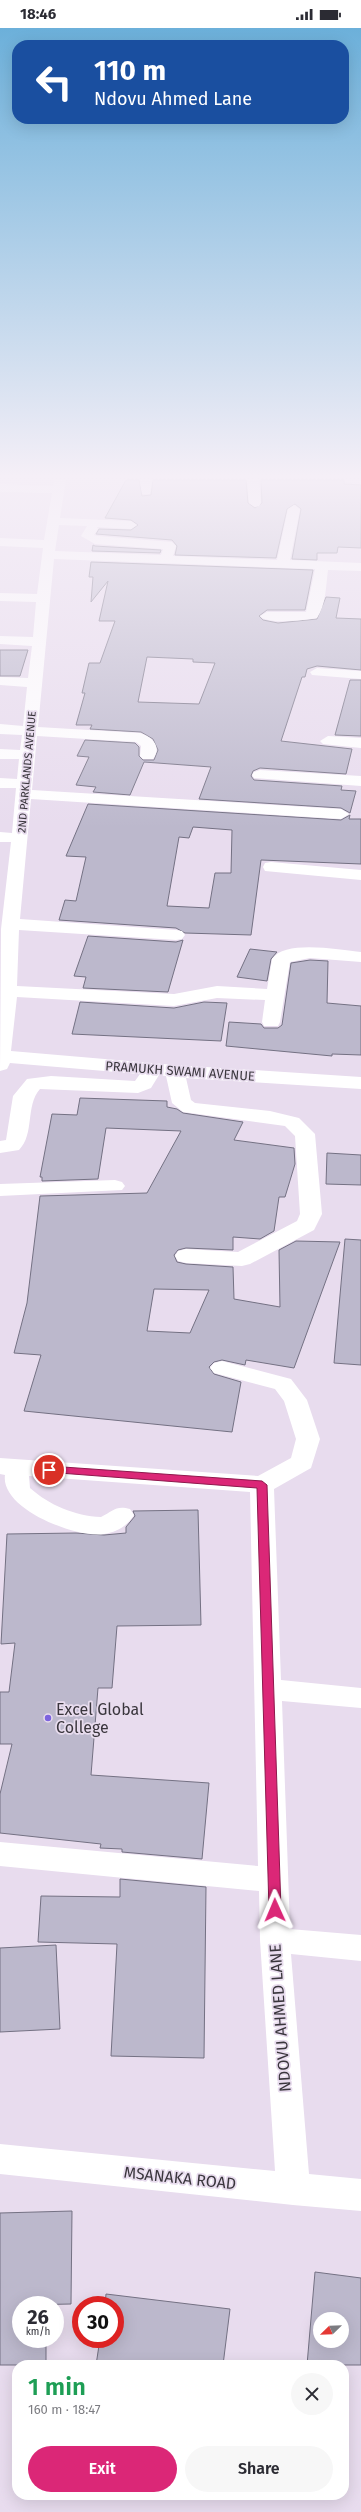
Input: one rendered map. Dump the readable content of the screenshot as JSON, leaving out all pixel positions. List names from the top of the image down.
{
  "streets": {
    "street": [
      "2ND PARKLANDS AVENUE",
      "PRAMUKH SWAMI AVENUE",
      "NDOVU AHMED LANE",
      "MSANAKA ROAD"
    ]
  },
  "crossings": [
    ["2ND PARKLANDS AVENUE", "PRAMUKH SWAMI AVENUE"],
    ["NDOVU AHMED LANE", "MSANAKA ROAD"]
  ],
  "places": ["Excel Global College"],
  "north": "bottom left",
  "page": {
    "status": "18:46",
    "turn": ["110 m", "Ndovu Ahmed Lane"],
    "speed": "26 km/h",
    "limit": "30",
    "heading": ["1 min", "160 m · 18:47"],
    "buttons": ["Exit", "Share"]
  }
}
